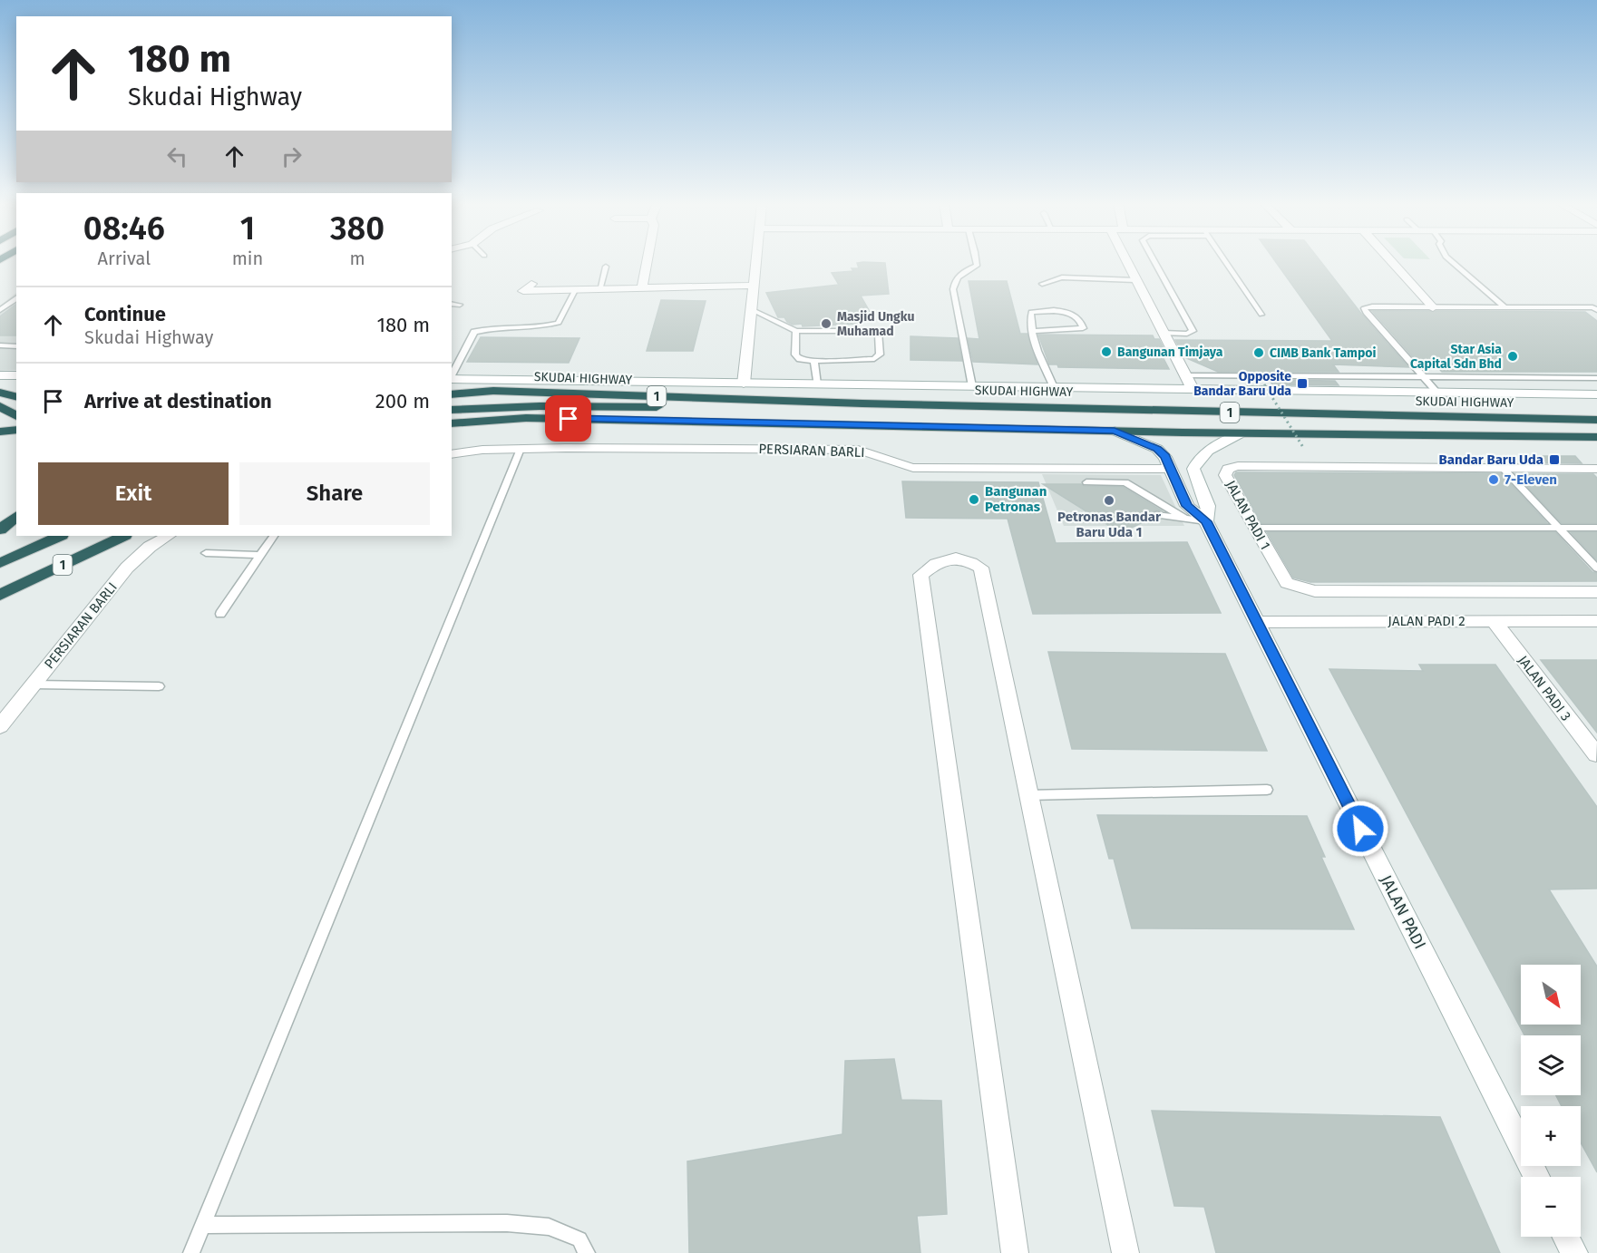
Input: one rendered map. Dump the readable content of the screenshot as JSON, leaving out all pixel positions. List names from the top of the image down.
{
  "streets": {
    "highway": ["SKUDAI HIGHWAY", "1"],
    "street": [
      "PERSIARAN BARLI",
      "JALAN PADI 1",
      "JALAN PADI 2",
      "JALAN PADI 3",
      "JALAN PADI"
    ]
  },
  "crossings": [
    ["1", "JALAN PADI"],
    ["PERSIARAN BARLI", "JALAN PADI"],
    ["JALAN PADI 2", "JALAN PADI 3"],
    ["JALAN PADI 2", "JALAN PADI"]
  ],
  "places": {
    "other": [
      "Masjid Ungku Muhamad",
      "Bangunan Timjaya",
      "CIMB Bank Tampoi",
      "Star Asia Capital Sdn Bhd",
      "7-Eleven",
      "Bangunan Petronas",
      "Petronas Bandar Baru Uda 1"
    ],
    "transit": ["Opposite Bandar Baru Uda", "Bandar Baru Uda"]
  },
  "north": "bottom right",
  "page": {
    "turn": ["180 m", "Skudai Highway"],
    "eta": [
      "08:46",
      "Arrival",
      "1",
      "min",
      "380",
      "m"
    ],
    "list": [
      {
        "name": "Continue",
        "note": "Skudai Highway",
        "value": "180 m"
      },
      {
        "name": "Arrive at destination",
        "value": "200 m"
      }
    ],
    "buttons": ["Exit", "Share"],
    "map_buttons": ["+", "−"]
  }
}
